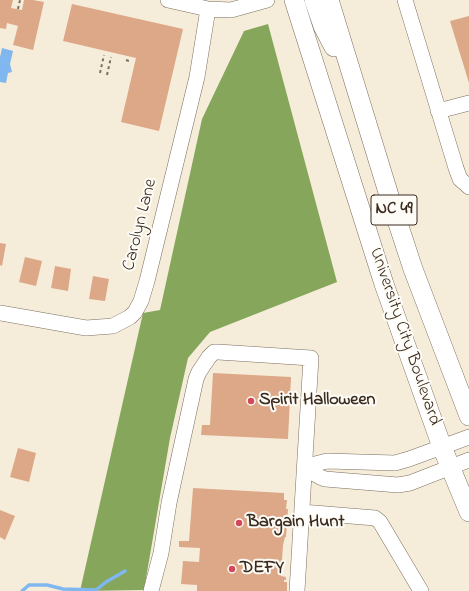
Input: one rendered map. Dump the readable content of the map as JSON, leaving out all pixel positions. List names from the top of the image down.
{
  "streets": {
    "main road": ["NC 49", "University City Boulevard"],
    "street": ["Carolyn Lane"]
  },
  "places": ["Spirit Halloween", "Bargain Hunt", "DEFY"]
}
